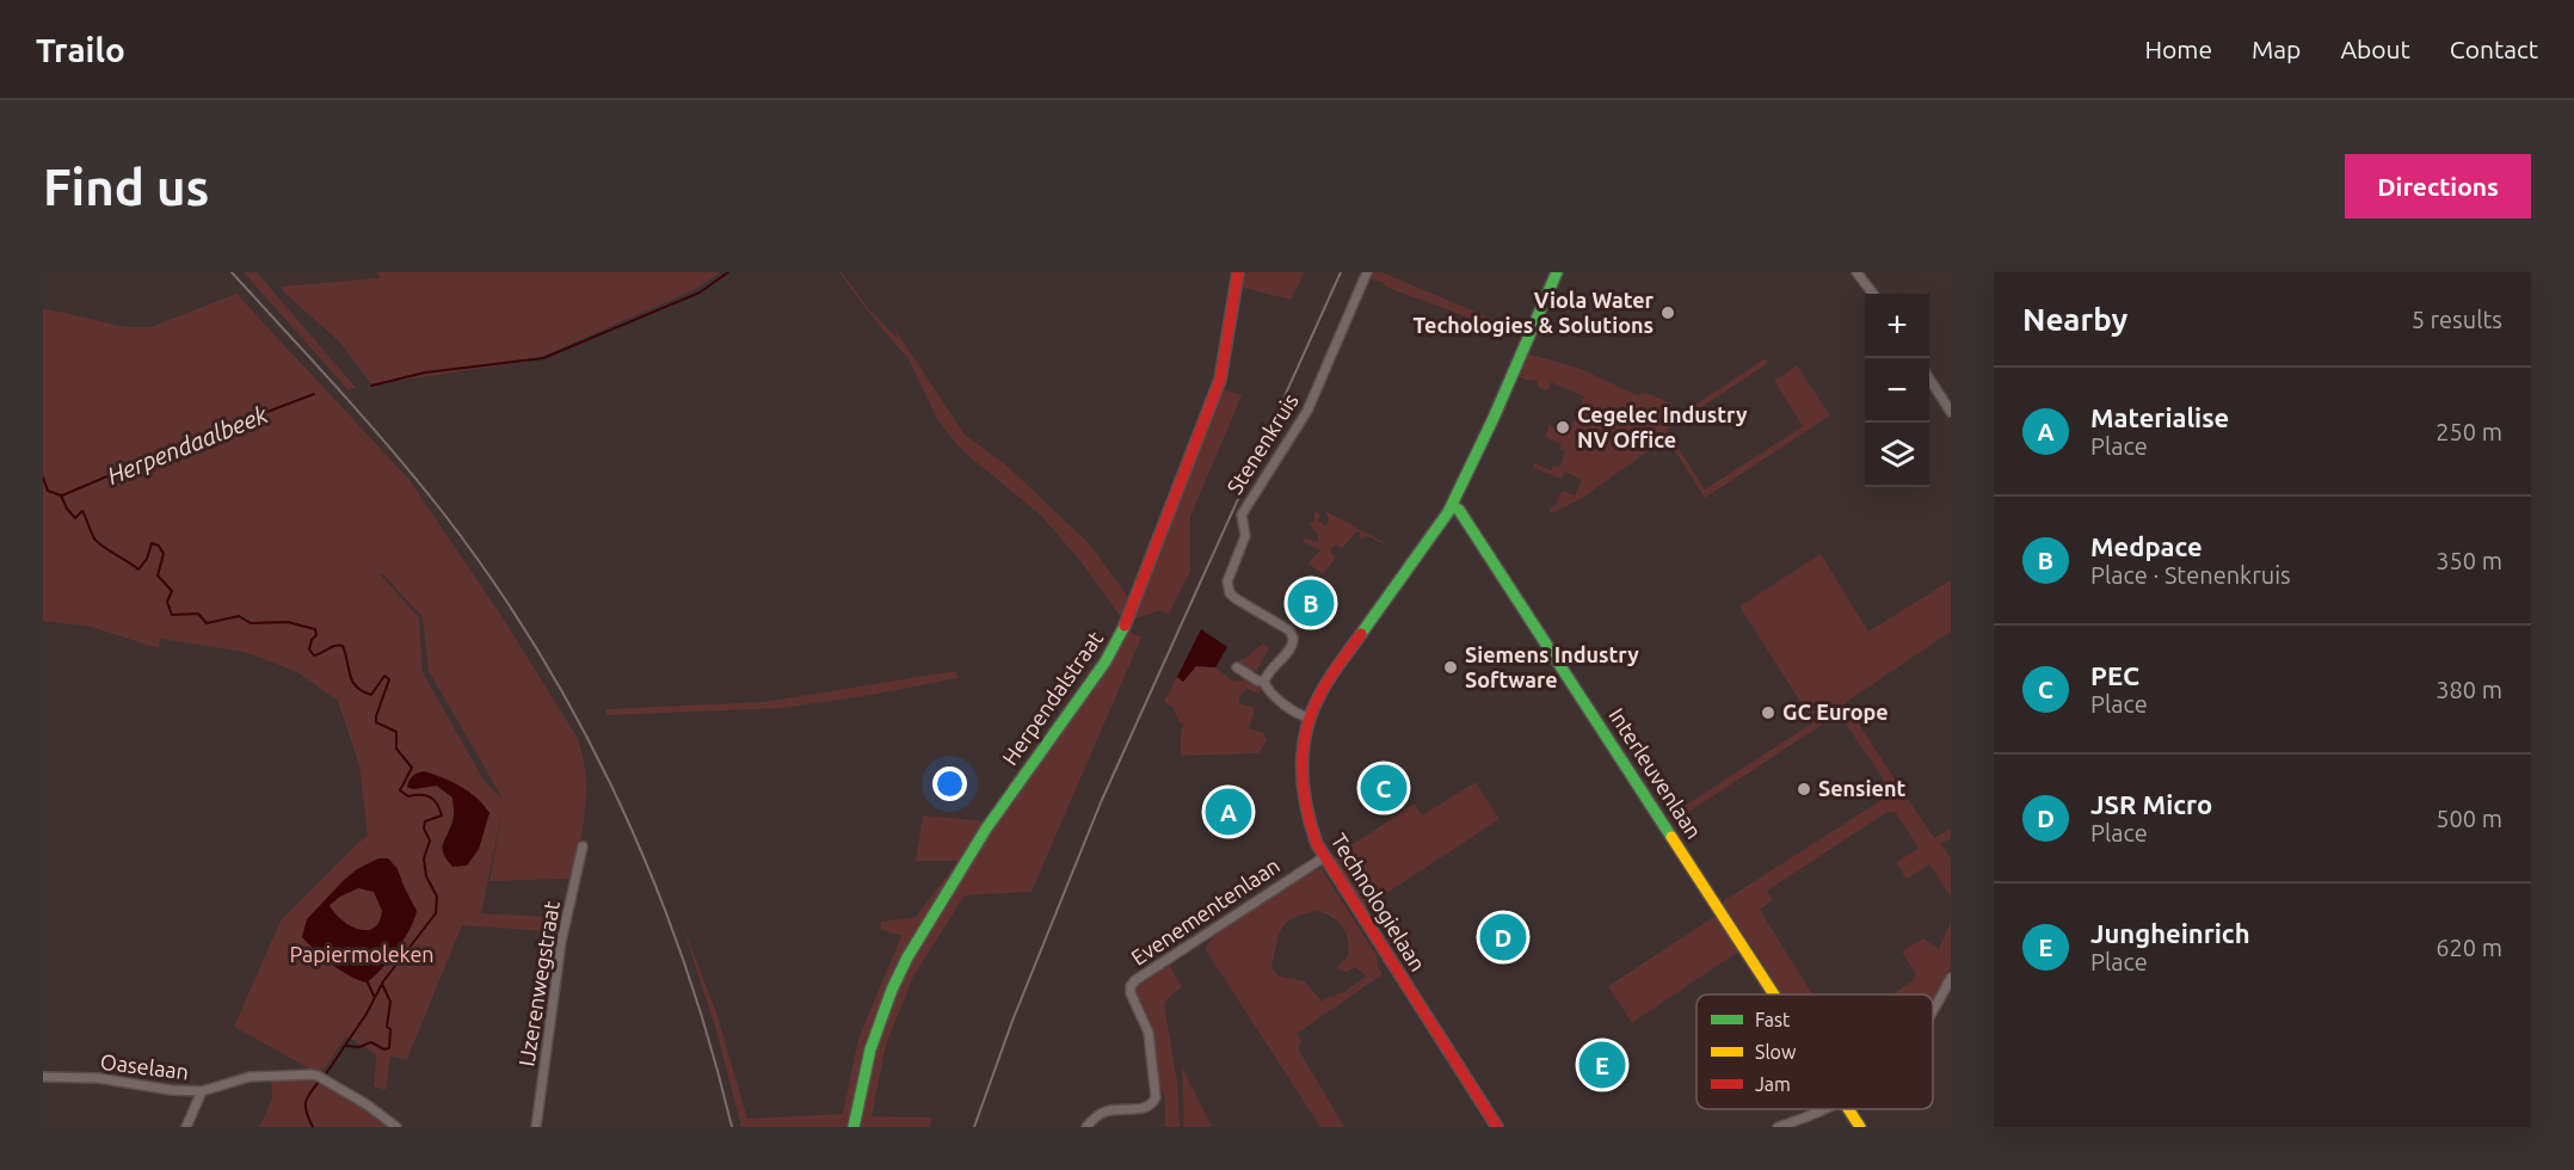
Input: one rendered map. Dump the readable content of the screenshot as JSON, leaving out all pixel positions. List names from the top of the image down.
{
  "streets": {
    "street": [
      "Stenenkruis",
      "Herpendalstraat",
      "Interleuvenlaan",
      "Technologielaan",
      "Evenementenlaan",
      "IJzerenwegstraat",
      "Oaselaan"
    ]
  },
  "crossings": [
    ["Interleuvenlaan", "Technologielaan"],
    ["Technologielaan", "Evenementenlaan"]
  ],
  "water": ["Herpendaalbeek"],
  "parks": ["Papiermoleken"],
  "places": [
    "Viola Water Techologies & Solutions",
    "Cegelec Industry NV Office",
    "Siemens Industry Software",
    "GC Europe",
    "Sensient"
  ],
  "legend": ["Fast", "Slow", "Jam"],
  "page": {
    "header": "Trailo",
    "nav": [
      "Home",
      "Map",
      "About",
      "Contact"
    ],
    "buttons": "Directions",
    "title": "Find us",
    "heading": ["Nearby", "5 results"],
    "map_buttons": ["+", "−"],
    "list": [
      {
        "mark": "A",
        "name": "Materialise",
        "note": "Place",
        "value": "250 m"
      },
      {
        "mark": "B",
        "name": "Medpace",
        "note": "Place · Stenenkruis",
        "value": "350 m"
      },
      {
        "mark": "C",
        "name": "PEC",
        "note": "Place",
        "value": "380 m"
      },
      {
        "mark": "D",
        "name": "JSR Micro",
        "note": "Place",
        "value": "500 m"
      },
      {
        "mark": "E",
        "name": "Jungheinrich",
        "note": "Place",
        "value": "620 m"
      }
    ],
    "pins": [
      "B",
      "C",
      "A",
      "D",
      "E"
    ]
  }
}
